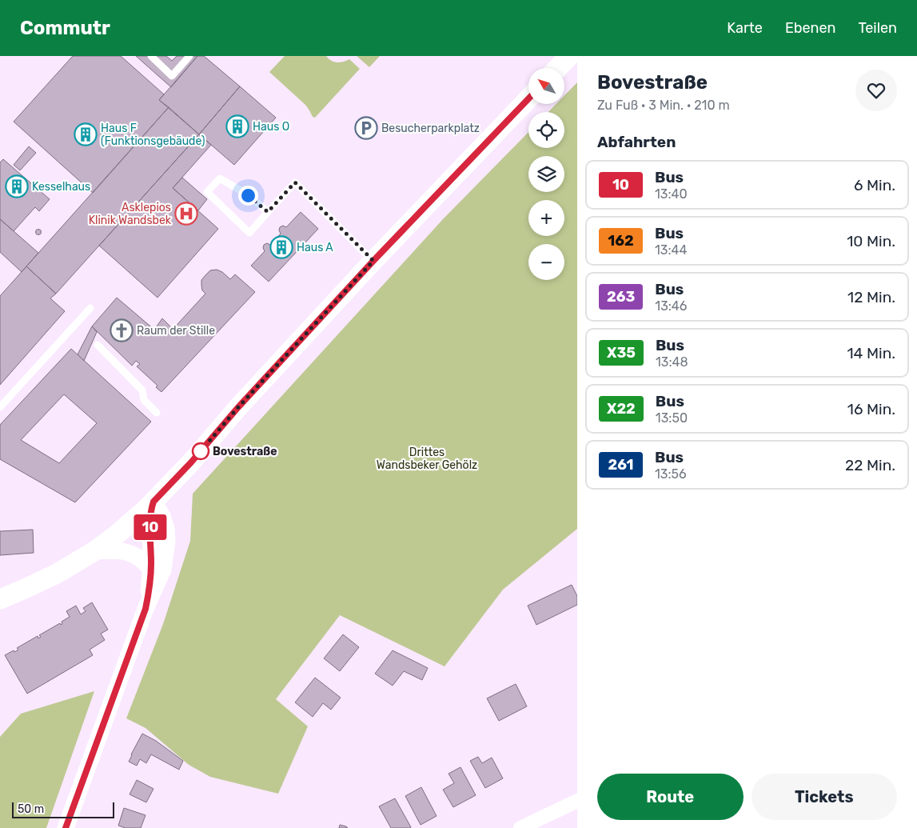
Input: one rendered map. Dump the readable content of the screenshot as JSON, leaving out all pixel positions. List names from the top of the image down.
{
  "parks": ["Drittes Wandsbeker Gehölz"],
  "places": {
    "building": [
      "Haus O",
      "Haus F (Funktionsgebäude)",
      "Kesselhaus",
      "Haus A"
    ],
    "parking": ["Besucherparkplatz"],
    "hospital": ["Asklepios Klinik Wandsbek"],
    "church": ["Raum der Stille"],
    "other": ["Bovestraße"]
  },
  "lines": ["bus line 10"],
  "scale_bar": "50 m",
  "north": "top left",
  "page": {
    "header": "Commutr",
    "nav": ["Karte", "Ebenen", "Teilen"],
    "on_map": "10",
    "heading": [
      ["Bovestraße", "Zu Fuß · 3 Min. · 210 m"],
      "Abfahrten"
    ],
    "map_buttons": ["+", "−"],
    "list": [
      {
        "mark": "10",
        "name": "Bus",
        "note": "13:40",
        "value": "6 Min."
      },
      {
        "mark": "162",
        "name": "Bus",
        "note": "13:44",
        "value": "10 Min."
      },
      {
        "mark": "263",
        "name": "Bus",
        "note": "13:46",
        "value": "12 Min."
      },
      {
        "mark": "X35",
        "name": "Bus",
        "note": "13:48",
        "value": "14 Min."
      },
      {
        "mark": "X22",
        "name": "Bus",
        "note": "13:50",
        "value": "16 Min."
      },
      {
        "mark": "261",
        "name": "Bus",
        "note": "13:56",
        "value": "22 Min."
      }
    ],
    "buttons": ["Route", "Tickets"],
    "scale": "50 m"
  }
}
